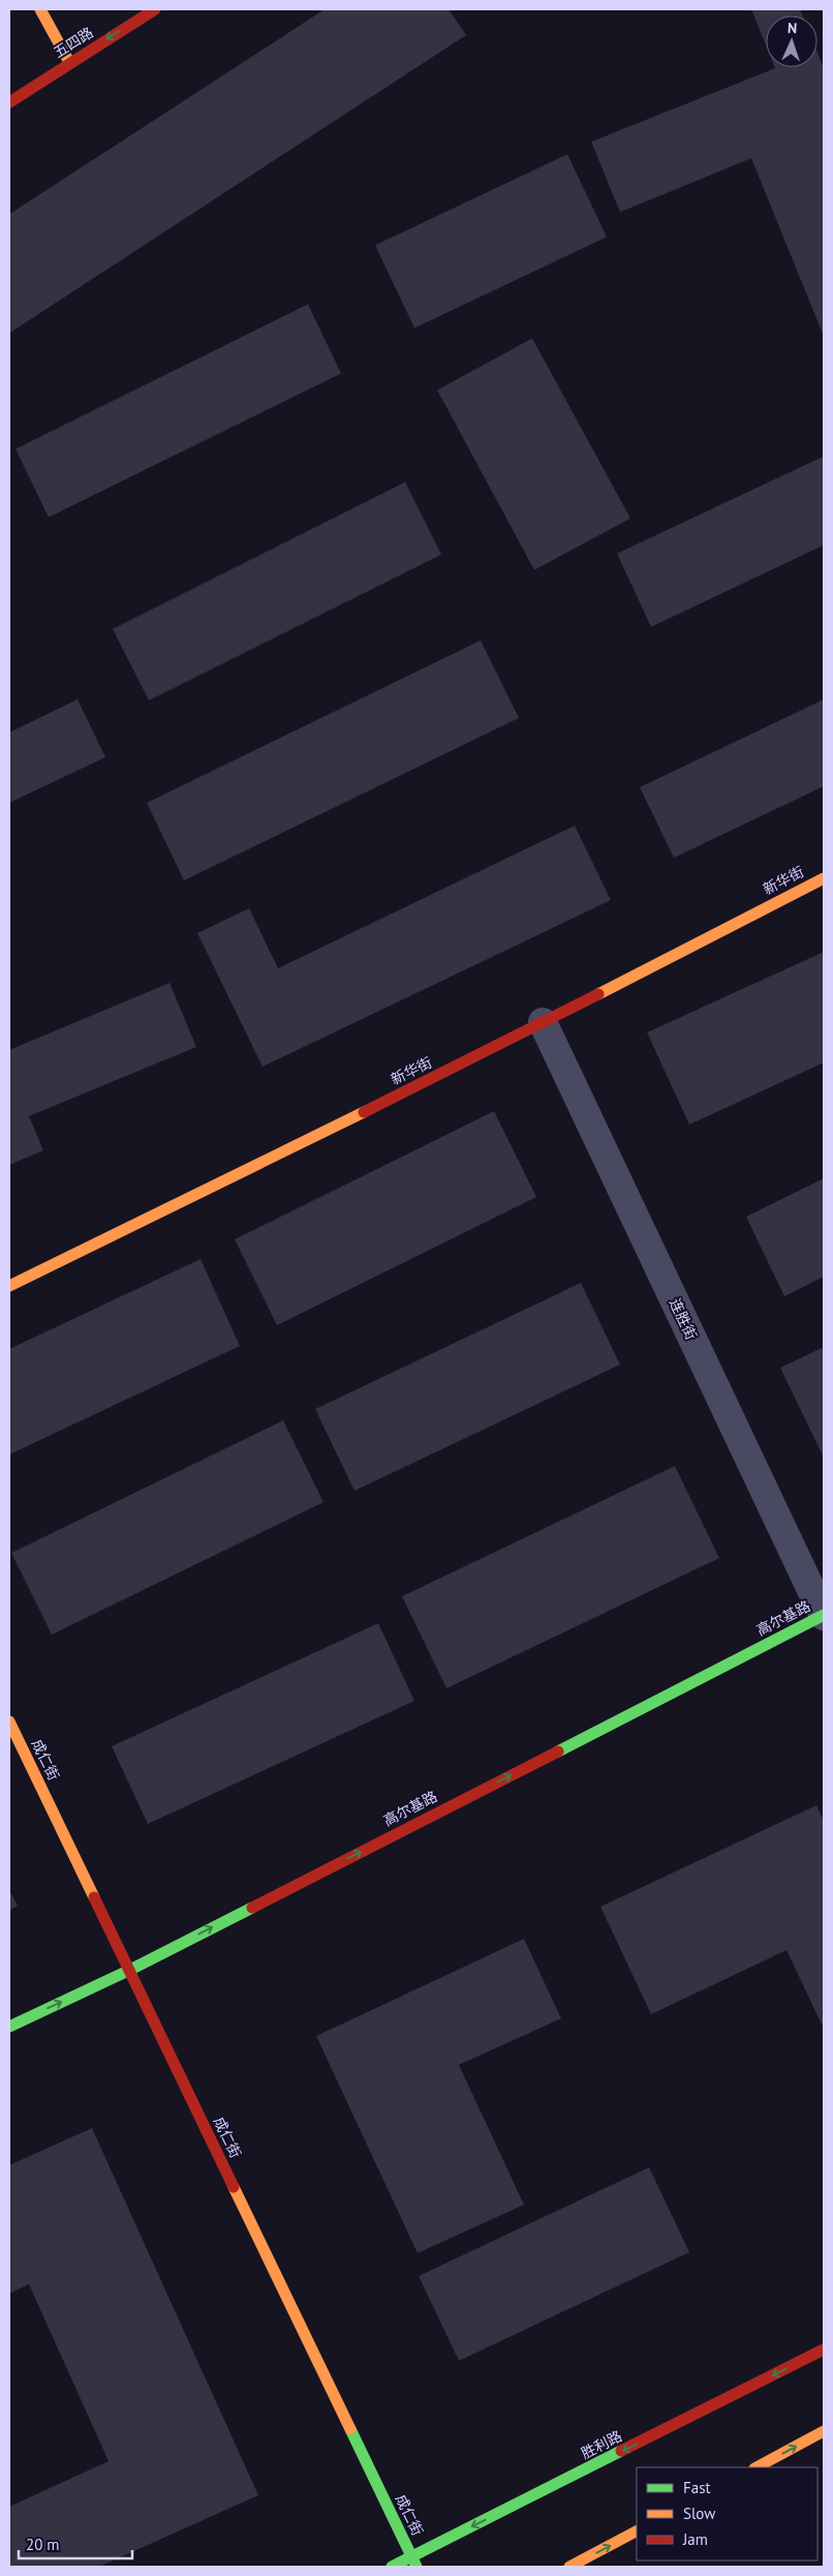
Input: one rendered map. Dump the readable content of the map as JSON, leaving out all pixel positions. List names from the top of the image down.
{
  "streets": {
    "street": [
      "五四路",
      "新华街",
      "连胜街",
      "高尔基路",
      "成仁街",
      "胜利路"
    ]
  },
  "crossings": [
    ["新华街", "连胜街"],
    ["连胜街", "高尔基路"],
    ["高尔基路", "成仁街"],
    ["成仁街", "胜利路"]
  ],
  "one_way": ["五四路", "高尔基路"],
  "legend": ["Fast", "Slow", "Jam"],
  "scale_bar": "20 m",
  "north": "top"
}
